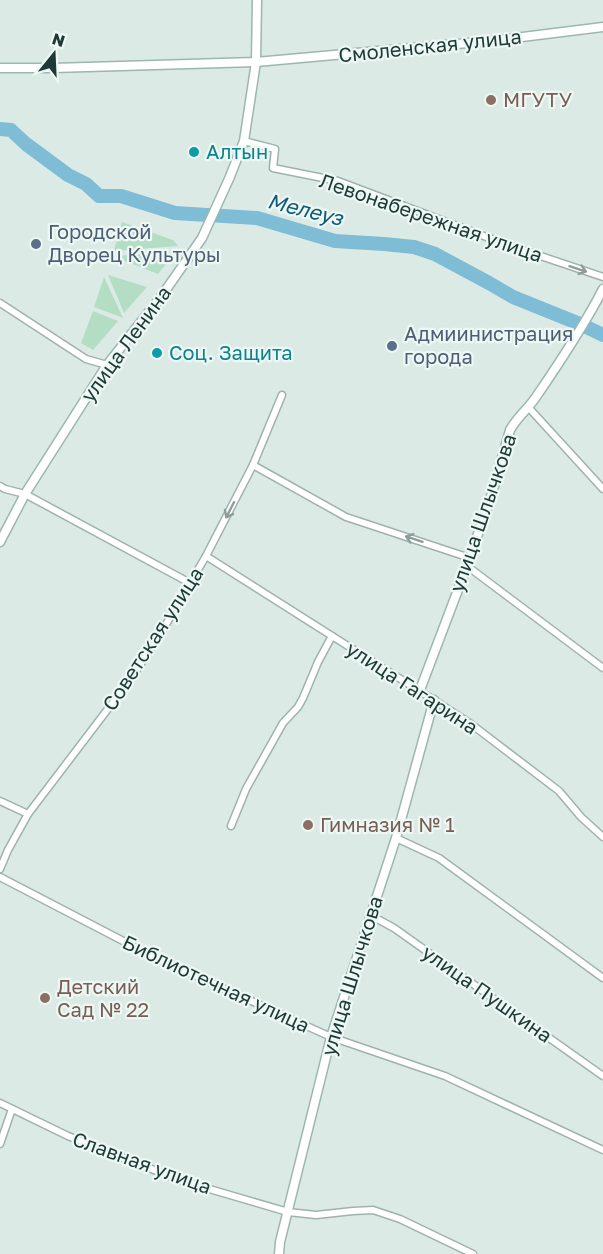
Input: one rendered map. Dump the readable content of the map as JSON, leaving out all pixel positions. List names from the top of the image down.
{
  "streets": {
    "main road": ["Смоленская улица", "улица Ленина", "улица Шлычкова"],
    "street": [
      "Левонабережная улица",
      "Советская улица",
      "улица Гагарина",
      "Библиотечная улица",
      "улица Пушкина",
      "Славная улица"
    ]
  },
  "crossings": [
    ["Смоленская улица", "улица Ленина"],
    ["Левонабережная улица", "улица Ленина"],
    ["улица Шлычкова", "улица Гагарина"],
    ["улица Шлычкова", "Библиотечная улица"],
    ["улица Шлычкова", "улица Пушкина"],
    ["улица Шлычкова", "Славная улица"],
    ["Советская улица", "улица Гагарина"]
  ],
  "one_way": ["Левонабережная улица"],
  "water": ["Мелеуз"],
  "places": [
    "МГУТУ",
    "Алтын",
    "Городской Дворец Культуры",
    "Адмиинистрация города",
    "Соц. Защита",
    "Гимназия № 1",
    "Детский Сад № 22"
  ],
  "north": "top"
}
